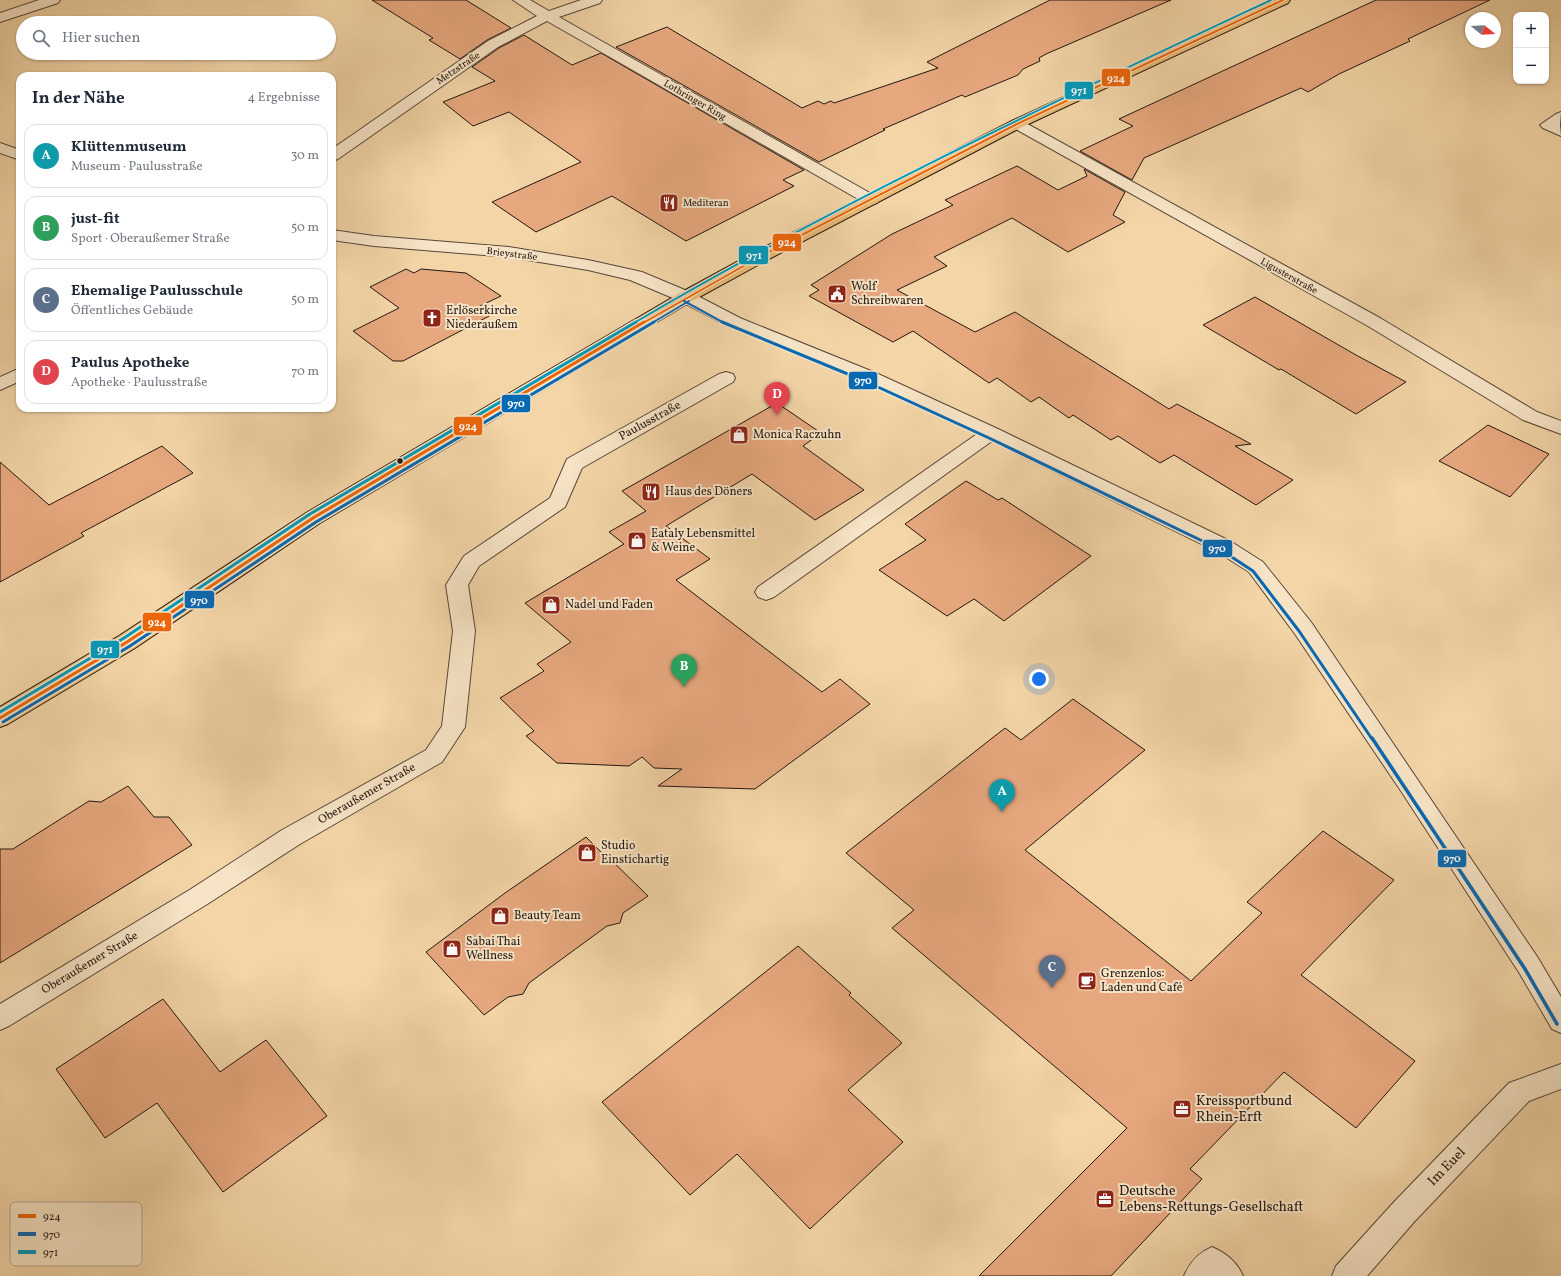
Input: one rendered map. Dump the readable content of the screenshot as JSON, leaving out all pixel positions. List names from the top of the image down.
{
  "streets": {
    "street": [
      "Metzstraße",
      "Lothringer Ring",
      "Brieystraße",
      "Ligusterstraße",
      "Paulusstraße",
      "Oberaußemer Straße",
      "Im Euel"
    ]
  },
  "crossings": [
    ["Metzstraße", "Lothringer Ring"],
    ["Paulusstraße", "Oberaußemer Straße"]
  ],
  "places": {
    "restaurant": ["Mediteran", "Haus des Döners"],
    "public building": ["Wolf Schreibwaren"],
    "church": ["Erlöserkirche Niederaußem"],
    "shop": [
      "Monica Raczuhn",
      "Eataly Lebensmittel & Weine",
      "Nadel und Faden",
      "Studio Einstichartig",
      "Beauty Team",
      "Sabai Thai Wellness"
    ],
    "cafe": ["Grenzenlos: Laden und Café"],
    "office": ["Kreissportbund Rhein-Erft", "Deutsche Lebens-Rettungs-Gesellschaft"]
  },
  "lines": ["transit line 924", "transit line 971", "transit line 970"],
  "legend": ["924", "970", "971"],
  "north": "right",
  "page": {
    "map_buttons": ["+", "−"],
    "search": "Hier suchen",
    "heading": ["In der Nähe", "4 Ergebnisse"],
    "list": [
      {
        "mark": "A",
        "name": "Klüttenmuseum",
        "note": "Museum · Paulusstraße",
        "value": "30 m"
      },
      {
        "mark": "B",
        "name": "just-fit",
        "note": "Sport · Oberaußemer Straße",
        "value": "50 m"
      },
      {
        "mark": "C",
        "name": "Ehemalige Paulusschule",
        "note": "Öffentliches Gebäude",
        "value": "50 m"
      },
      {
        "mark": "D",
        "name": "Paulus Apotheke",
        "note": "Apotheke · Paulusstraße",
        "value": "70 m"
      }
    ],
    "pins": [
      "D",
      "B",
      "A",
      "C"
    ]
  }
}
